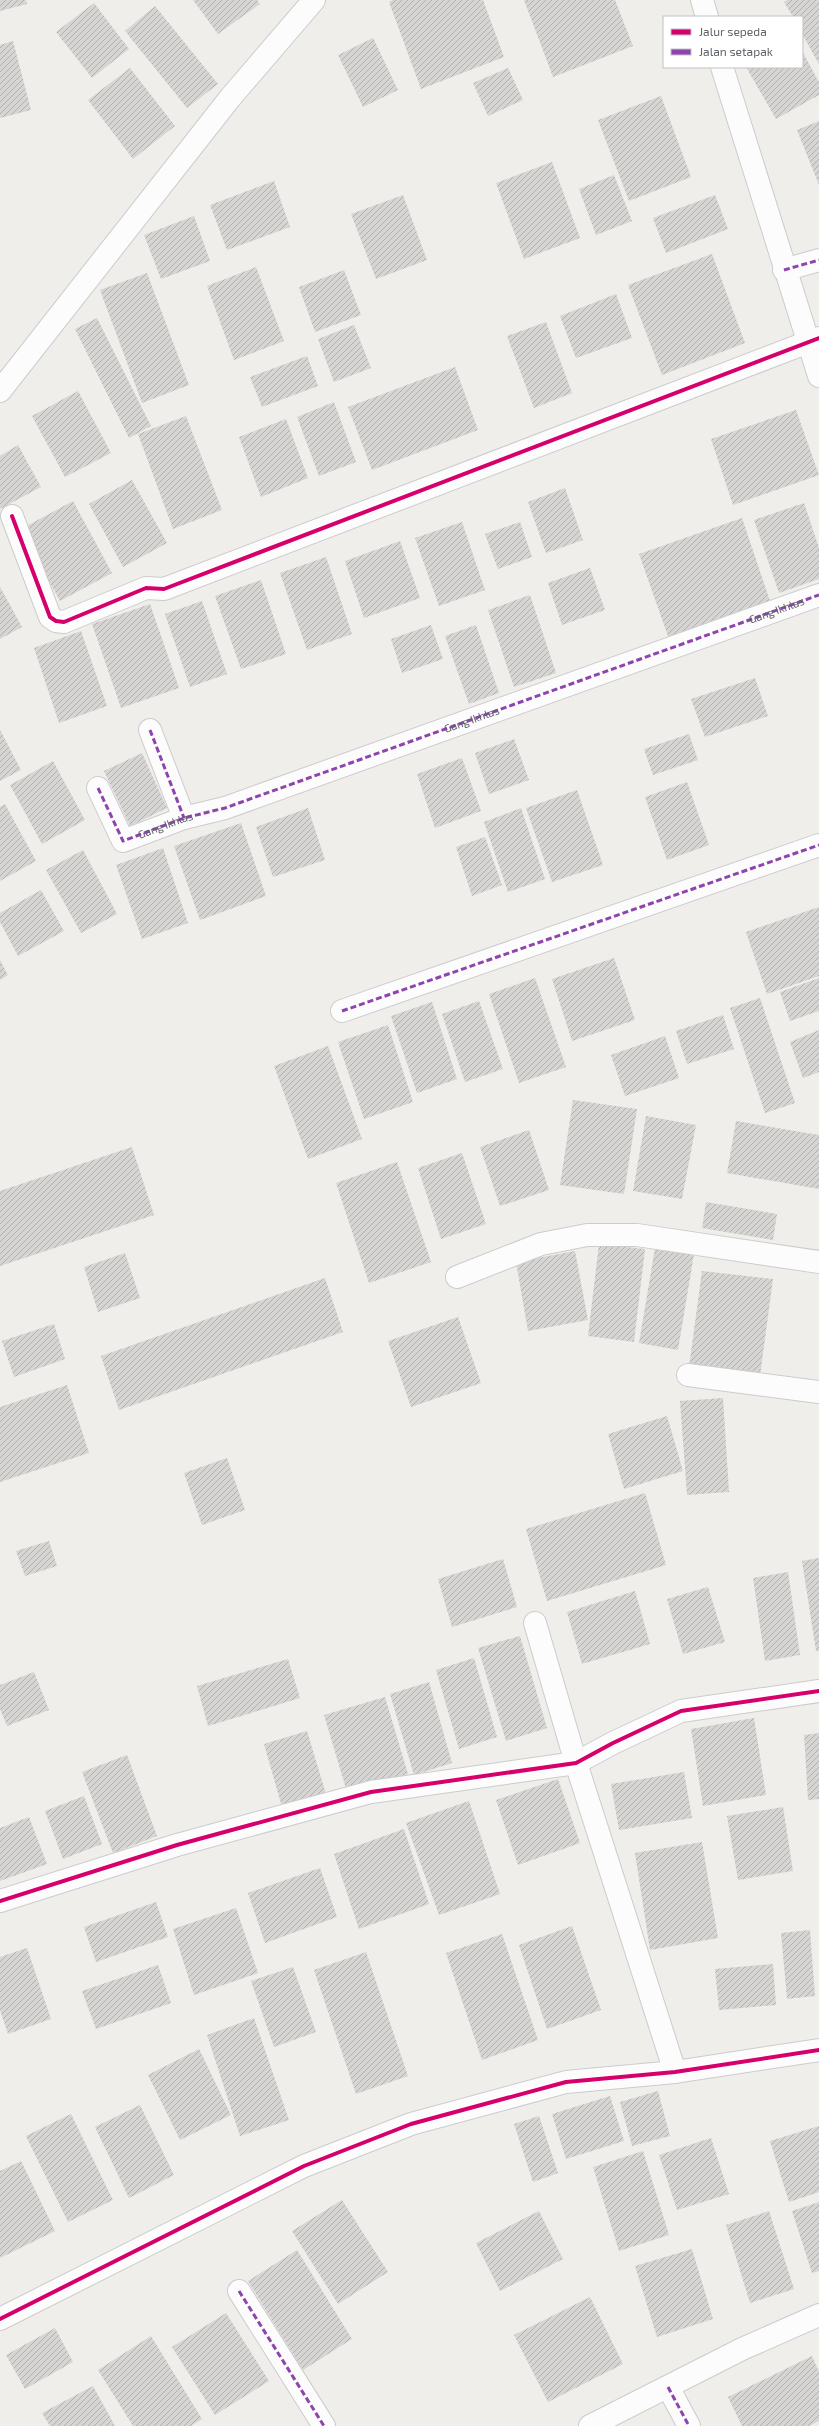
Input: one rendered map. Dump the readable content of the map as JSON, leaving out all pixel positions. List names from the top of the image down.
{
  "streets": {
    "street": ["Gang Ikhlas"]
  },
  "legend": ["Jalur sepeda", "Jalan setapak"]
}
